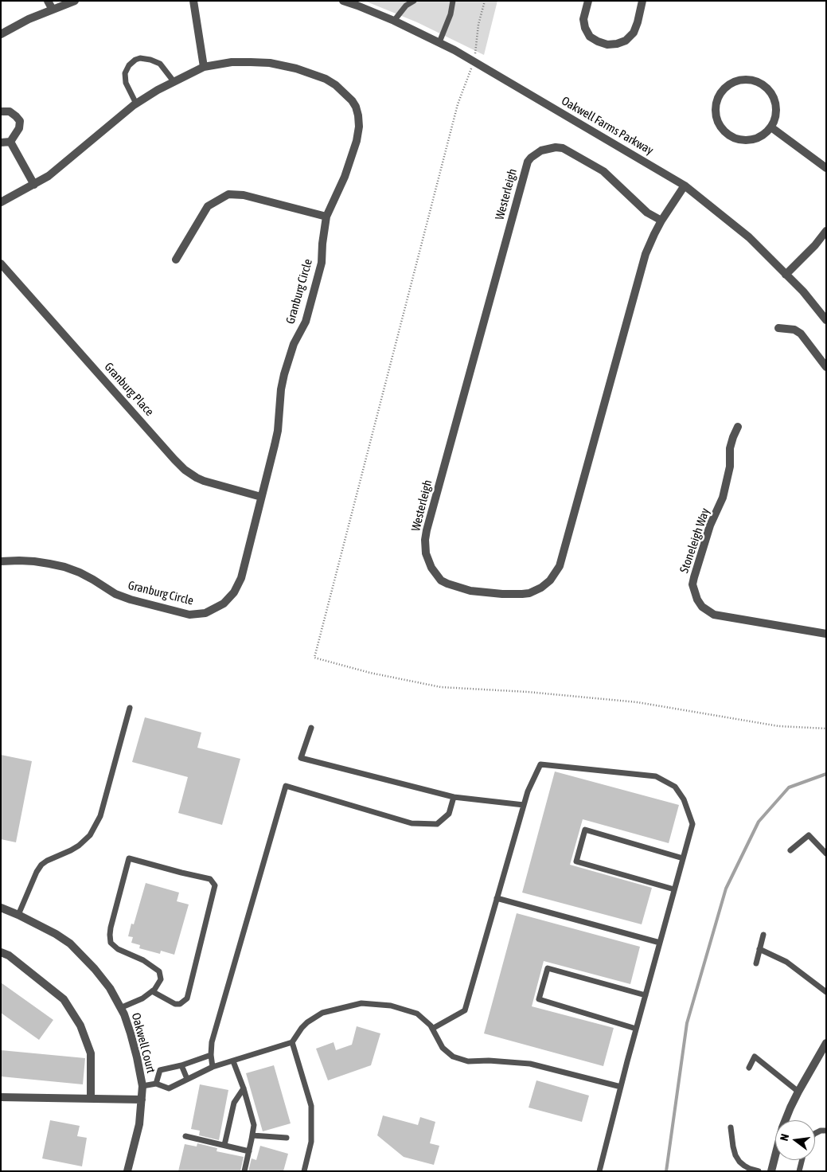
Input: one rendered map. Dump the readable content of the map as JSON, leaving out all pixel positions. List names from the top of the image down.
{
  "streets": {
    "street": [
      "Oakwell Farms Parkway",
      "Westerleigh",
      "Granburg Circle",
      "Granburg Place",
      "Stoneleigh Way",
      "Oakwell Court"
    ]
  },
  "crossings": [
    ["Oakwell Farms Parkway", "Westerleigh"],
    ["Granburg Circle", "Granburg Place"]
  ],
  "north": "left"
}
